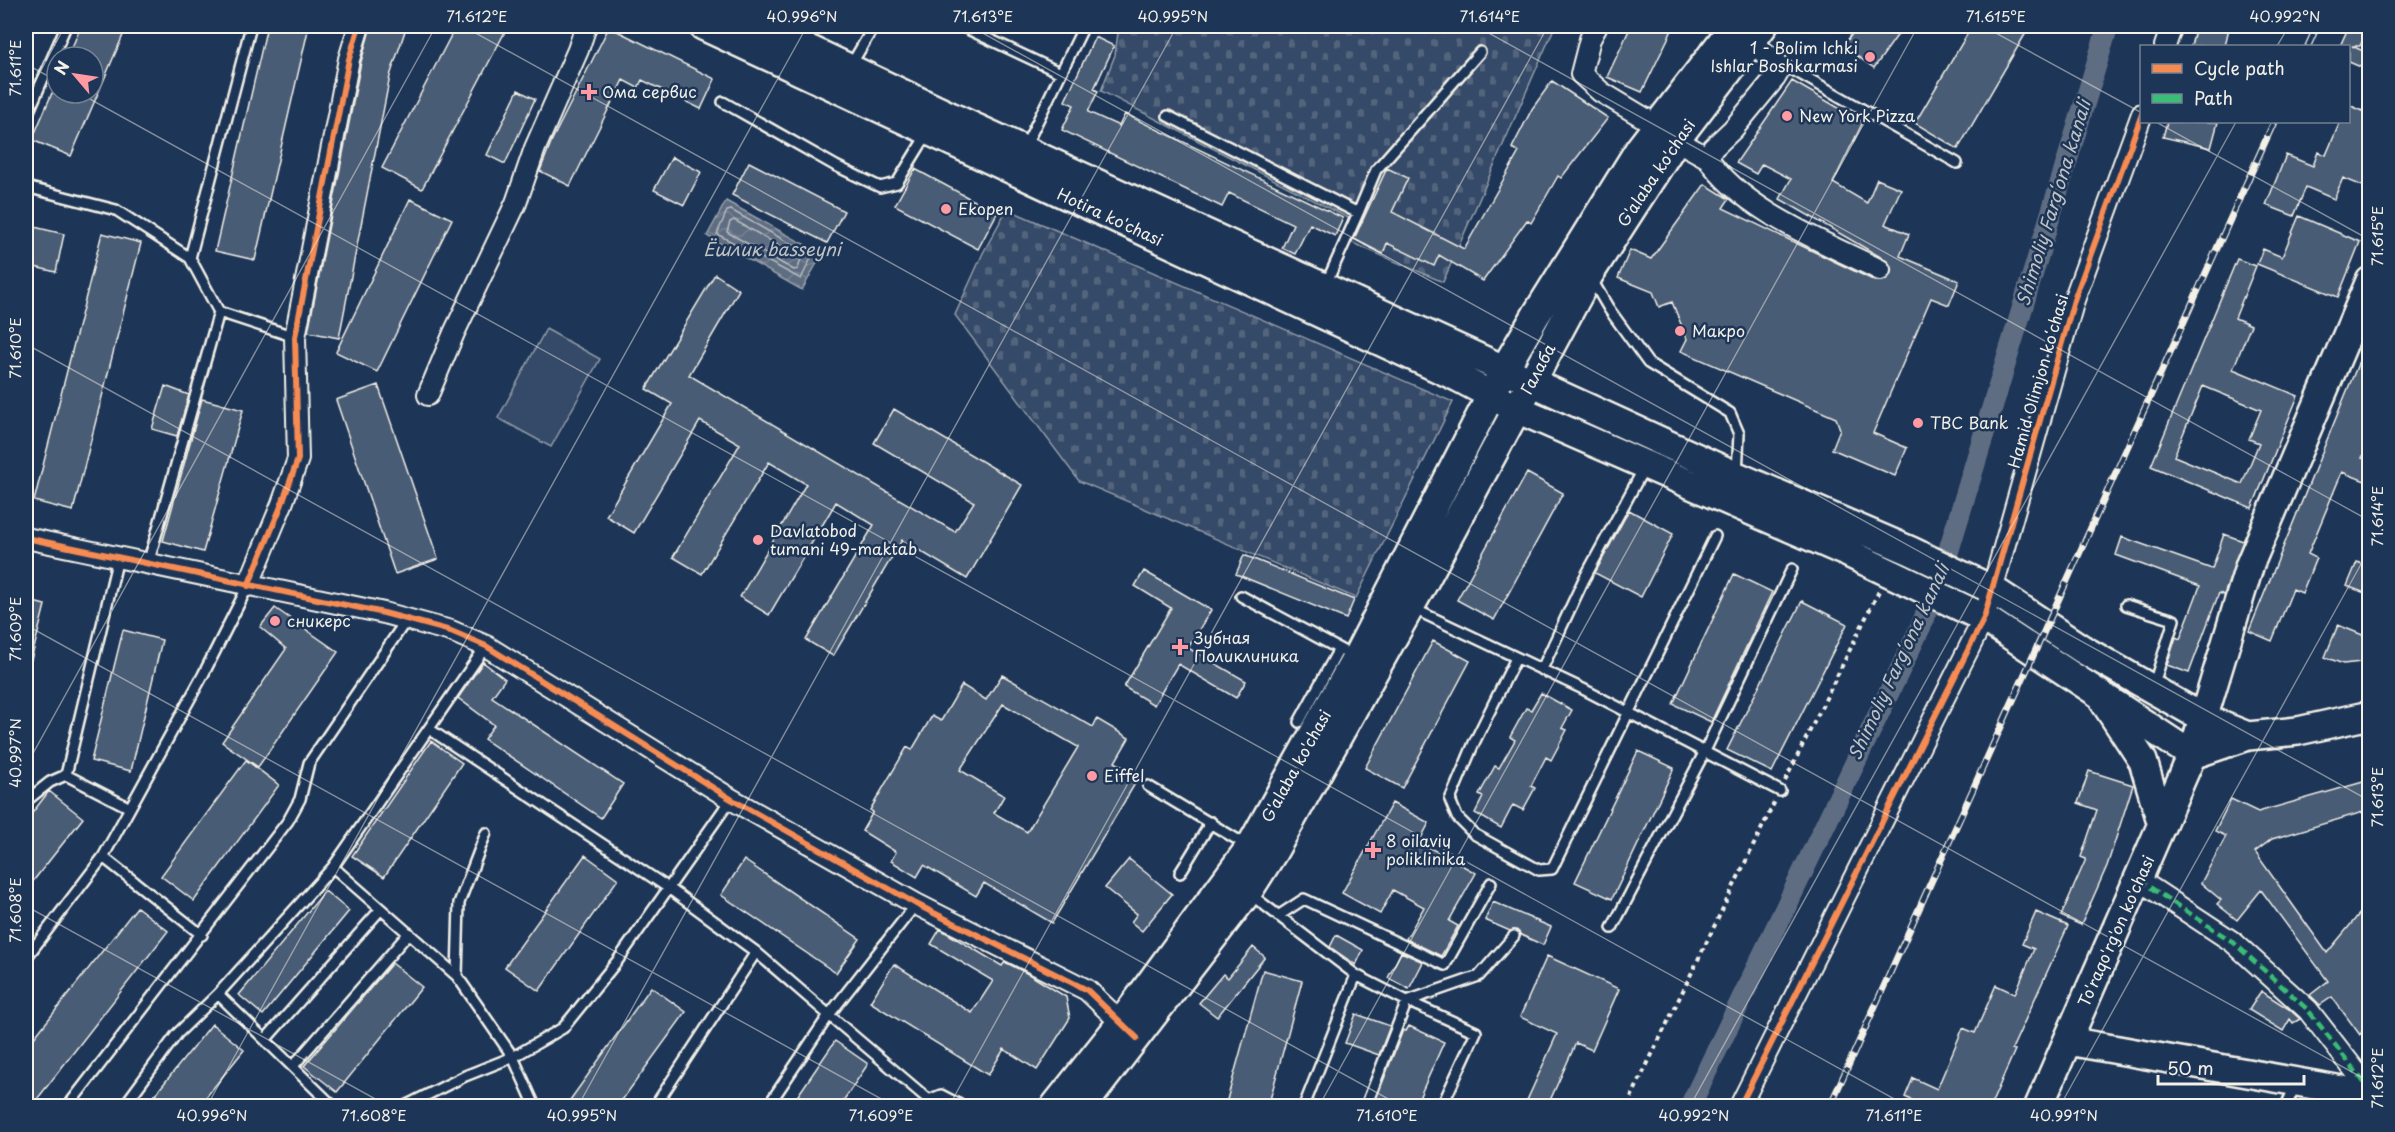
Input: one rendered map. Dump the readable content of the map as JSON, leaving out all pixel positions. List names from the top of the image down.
{
  "streets": {
    "main road": [
      "G'alaba ko'chasi",
      "Hotira ko'chasi",
      "Галаба",
      "To'raqo'rg'on ko'chasi"
    ],
    "street": ["Hamid Olimjon koʻchasi"]
  },
  "crossings": [
    ["G'alaba ko'chasi", "Hotira ko'chasi"],
    ["G'alaba ko'chasi", "Галаба"],
    ["Hotira ko'chasi", "Галаба"],
    ["Hotira ko'chasi", "Hamid Olimjon koʻchasi"],
    ["Hotira ko'chasi", "To'raqo'rg'on ko'chasi"]
  ],
  "water": ["Shimoliy Fargʻona kanali", "Ёшлик basseyni"],
  "places": {
    "other": [
      "1 - Bolim Ichki Ishlar Boshkarmasi",
      "New York Pizza",
      "Ekopen",
      "Макро",
      "TBC Bank",
      "Davlatobod tumani 49-maktab",
      "сникерс",
      "Eiffel"
    ],
    "health": ["Ома сервис", "Зубная Поликлиника", "8 oilaviy poliklinika"]
  },
  "legend": ["Cycle path", "Path"],
  "scale_bar": "50 m",
  "north": "top left",
  "coordinates": [
    "71.612°E",
    "40.996°N",
    "71.613°E",
    "40.995°N",
    "71.614°E",
    "71.615°E",
    "40.992°N",
    "71.611°E",
    "71.610°E",
    "71.609°E",
    "40.997°N",
    "71.608°E",
    "40.991°N"
  ]
}
